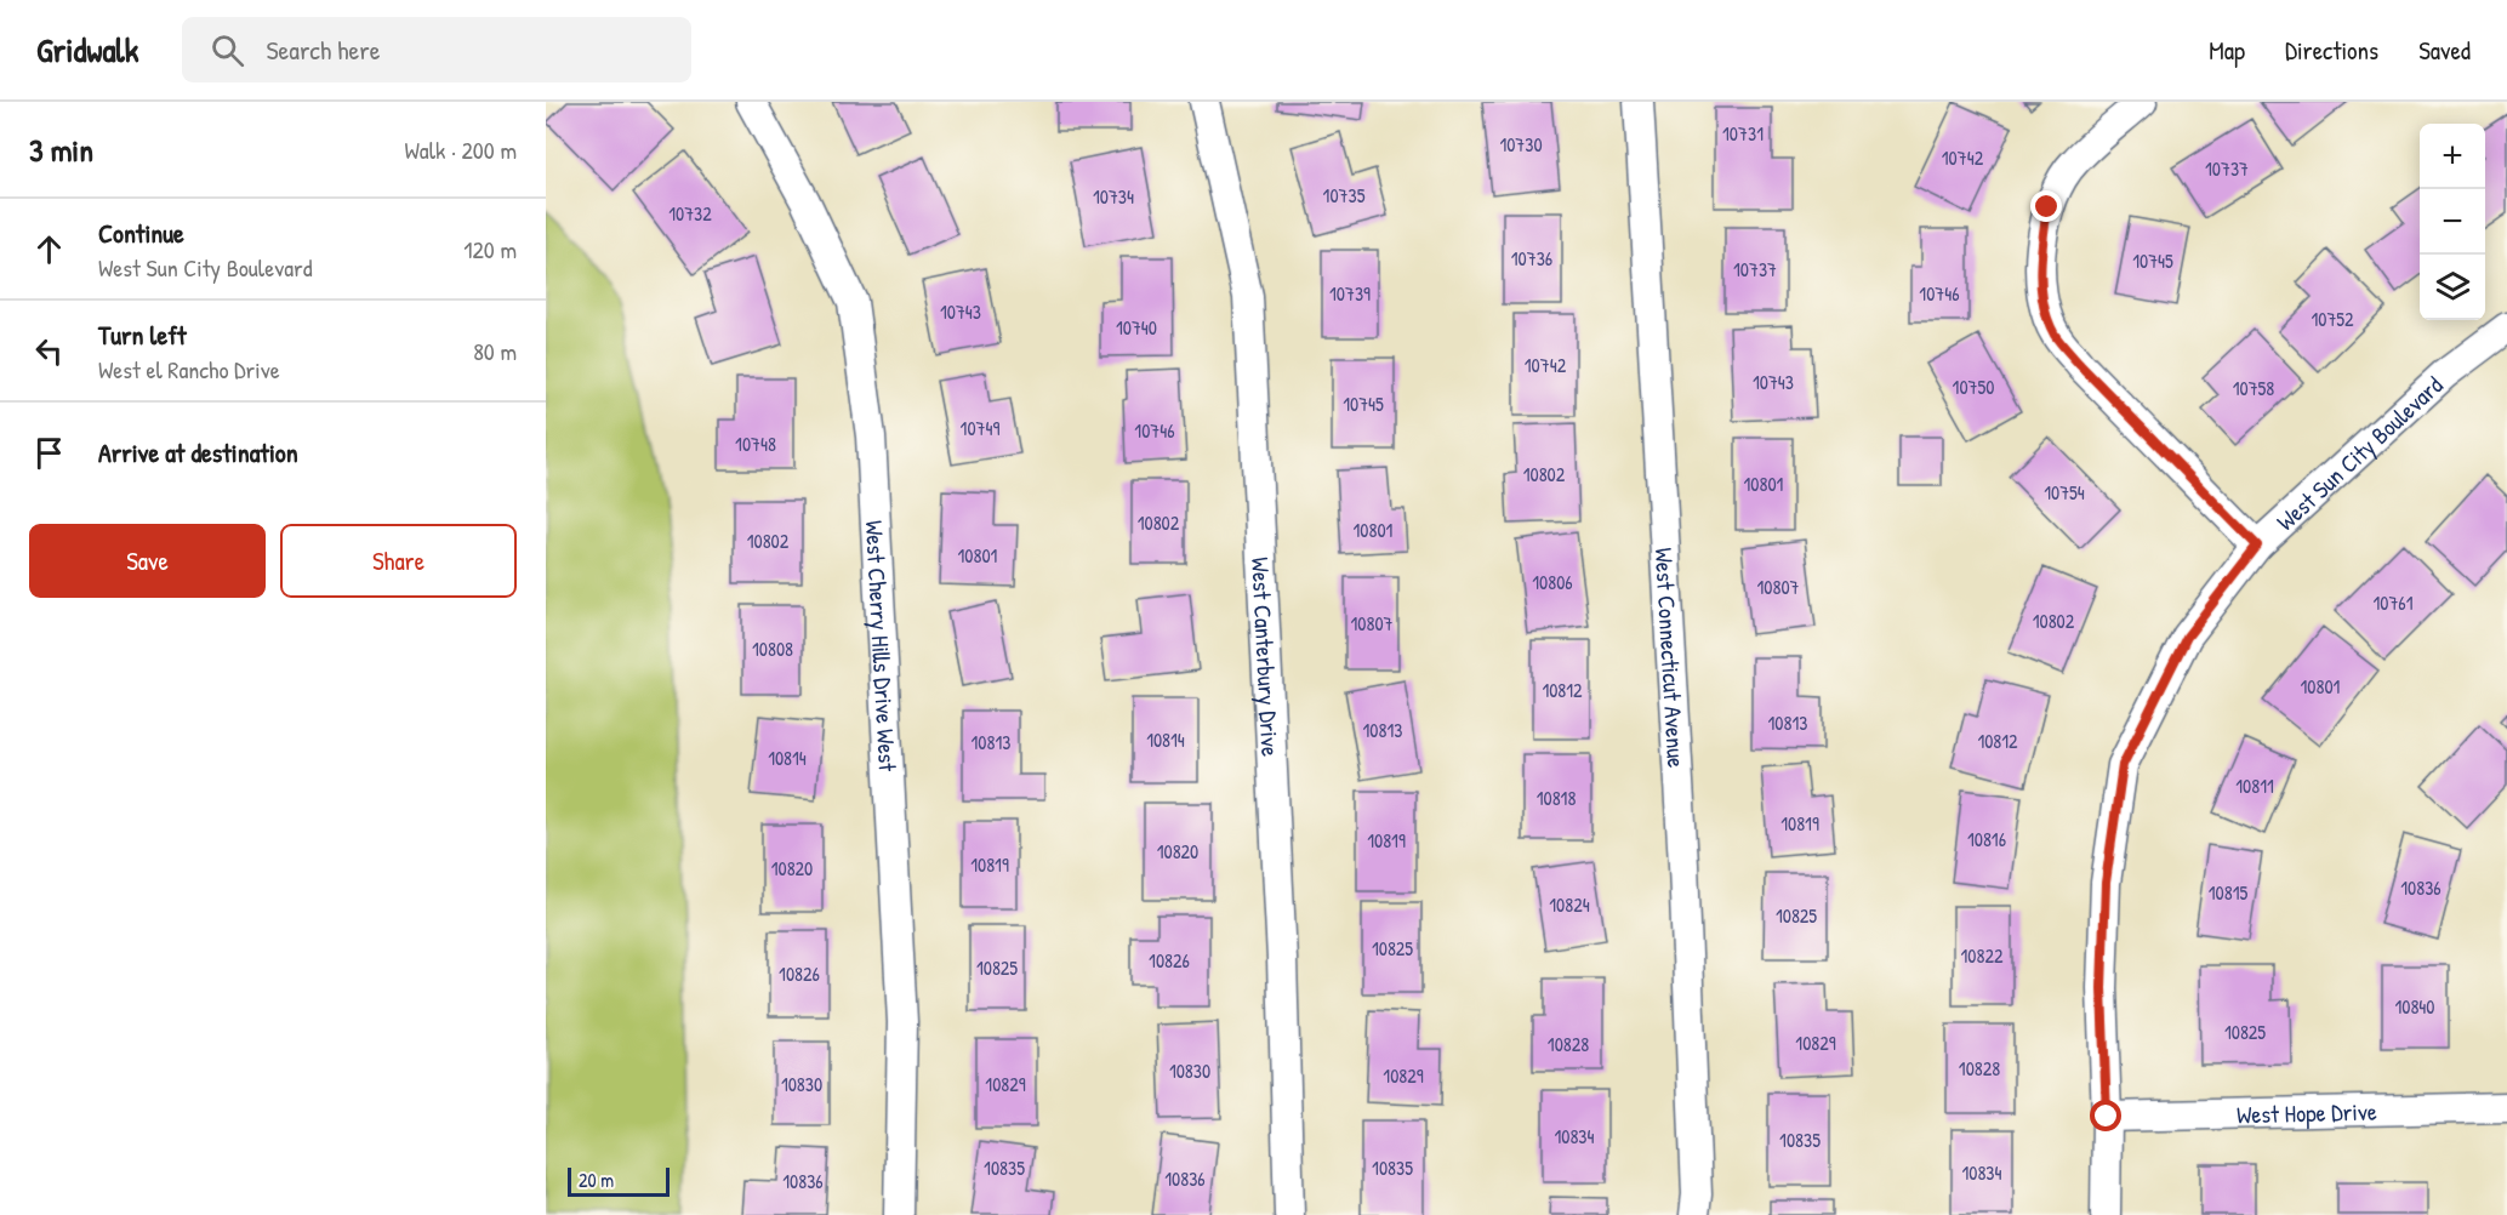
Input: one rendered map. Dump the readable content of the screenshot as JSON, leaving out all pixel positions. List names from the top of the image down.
{
  "streets": {
    "street": [
      "West Sun City Boulevard",
      "West Cherry Hills Drive West",
      "West Canterbury Drive",
      "West Connecticut Avenue",
      "West Hope Drive"
    ]
  },
  "crossings": [
    ["West Sun City Boulevard", "West Hope Drive"]
  ],
  "house_numbers": [
    "10731",
    "10730",
    "10742",
    "10737",
    "10735",
    "10734",
    "10732",
    "10736",
    "10745",
    "10737",
    "10739",
    "10746",
    "10743",
    "10752",
    "10740",
    "10742",
    "10743",
    "10750",
    "10758",
    "10745",
    "10749",
    "10746",
    "10748",
    "10802",
    "10801",
    "10754",
    "10802",
    "10801",
    "10802",
    "10801",
    "10806",
    "10807",
    "10761",
    "10802",
    "10807",
    "10808",
    "10801",
    "10812",
    "10813",
    "10813",
    "10814",
    "10812",
    "10813",
    "10814",
    "10811",
    "10818",
    "10819",
    "10816",
    "10819",
    "10820",
    "10819",
    "10820",
    "10836",
    "10815",
    "10824",
    "10825",
    "10825",
    "10822",
    "10826",
    "10825",
    "10826",
    "10840",
    "10825",
    "10829",
    "10828",
    "10828",
    "10830",
    "10829",
    "10830",
    "10829",
    "10834",
    "10835",
    "10835",
    "10835",
    "10834",
    "10836",
    "10836"
  ],
  "scale_bar": "20 m",
  "page": {
    "header": "Gridwalk",
    "search": "Search here",
    "nav": ["Map", "Directions", "Saved"],
    "heading": ["3 min", "Walk · 200 m"],
    "map_buttons": ["+", "−"],
    "list": [
      ["Continue", "West Sun City Boulevard", "120 m"],
      ["Turn left", "West el Rancho Drive", "80 m"],
      "Arrive at destination"
    ],
    "buttons": ["Save", "Share"],
    "scale": "20 m"
  }
}
